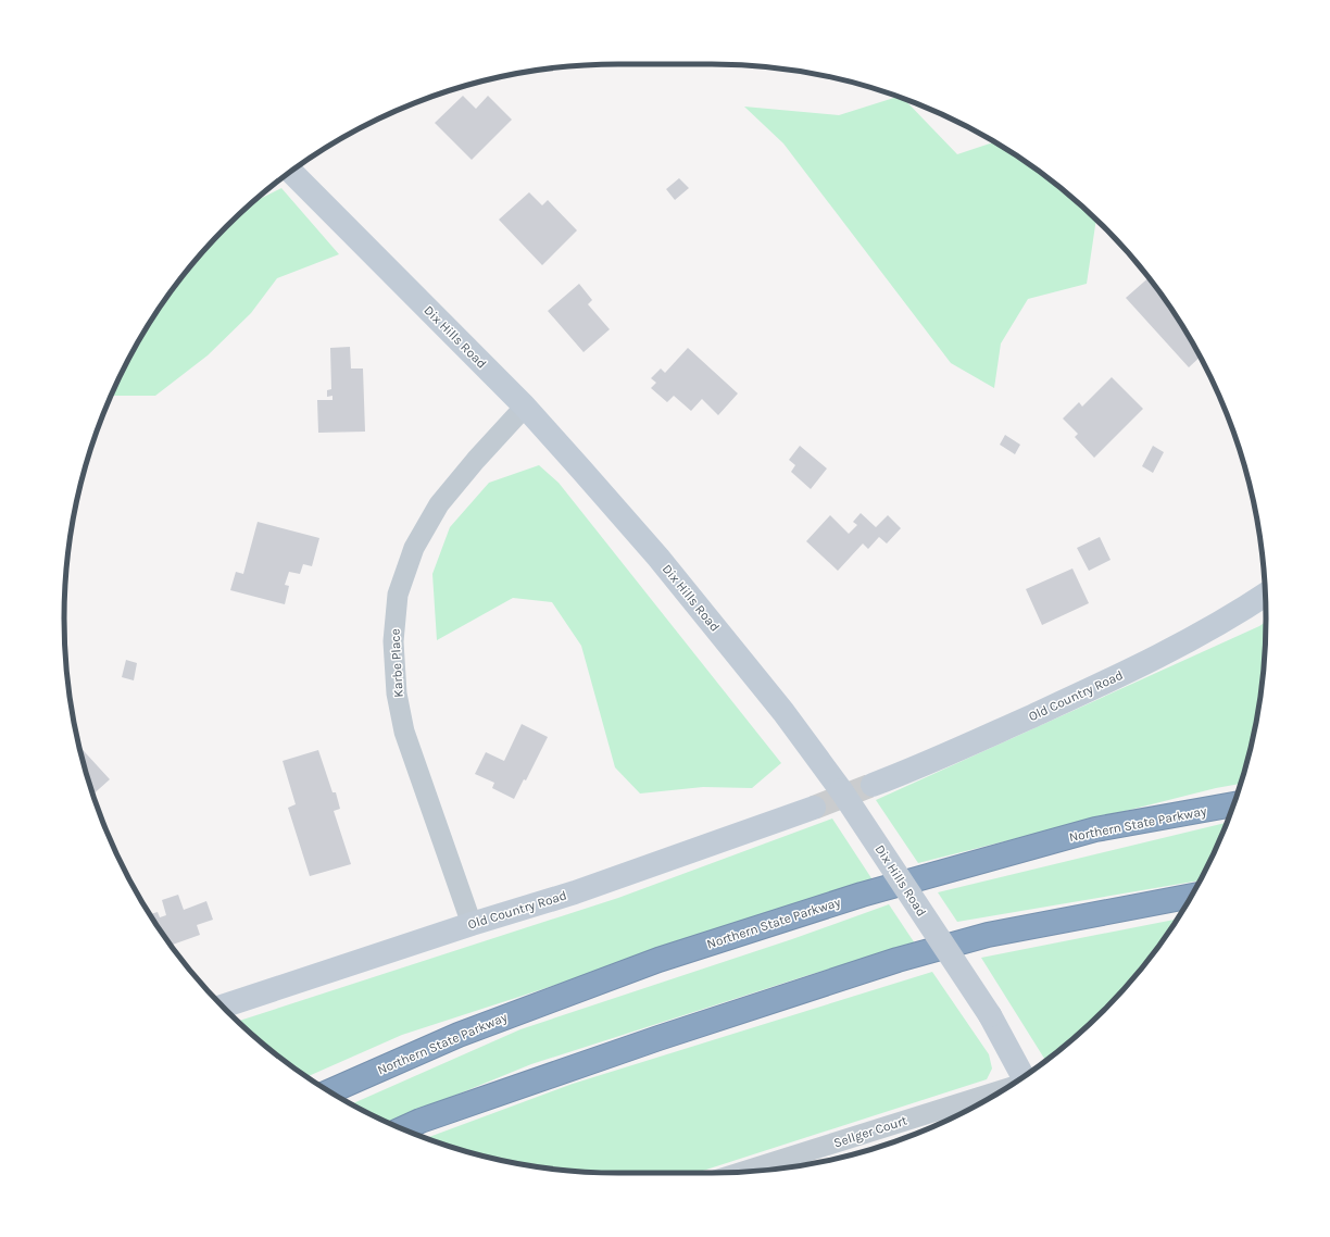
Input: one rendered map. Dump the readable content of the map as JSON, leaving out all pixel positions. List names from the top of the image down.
{
  "streets": {
    "highway": ["Northern State Parkway"],
    "street": [
      "Dix Hills Road",
      "Karbe Place",
      "Old Country Road",
      "Sellger Court"
    ]
  },
  "crossings": [
    ["Dix Hills Road", "Karbe Place"],
    ["Karbe Place", "Old Country Road"]
  ]
}
